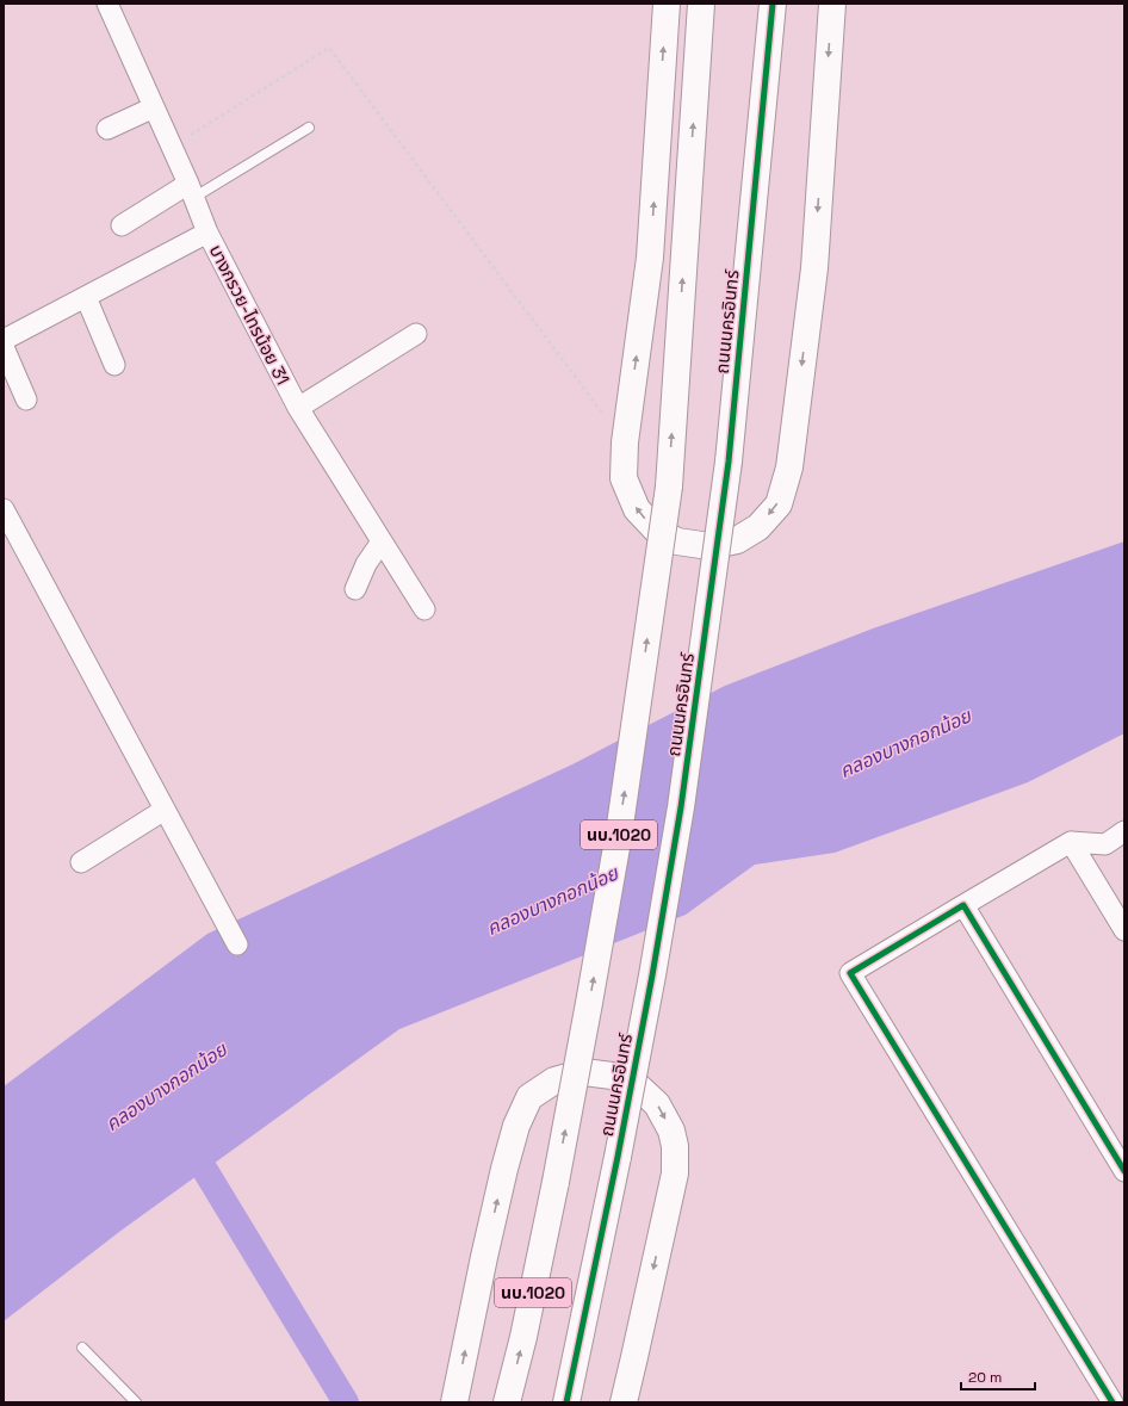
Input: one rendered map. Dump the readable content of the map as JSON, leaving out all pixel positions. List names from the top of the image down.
{
  "streets": {
    "main road": ["ถนนนครอินทร์", "นบ.1020"],
    "street": ["บางกรวย-ไทรน้อย 31"]
  },
  "water": ["คลองบางกอกน้อย"],
  "scale_bar": "20 m"
}
